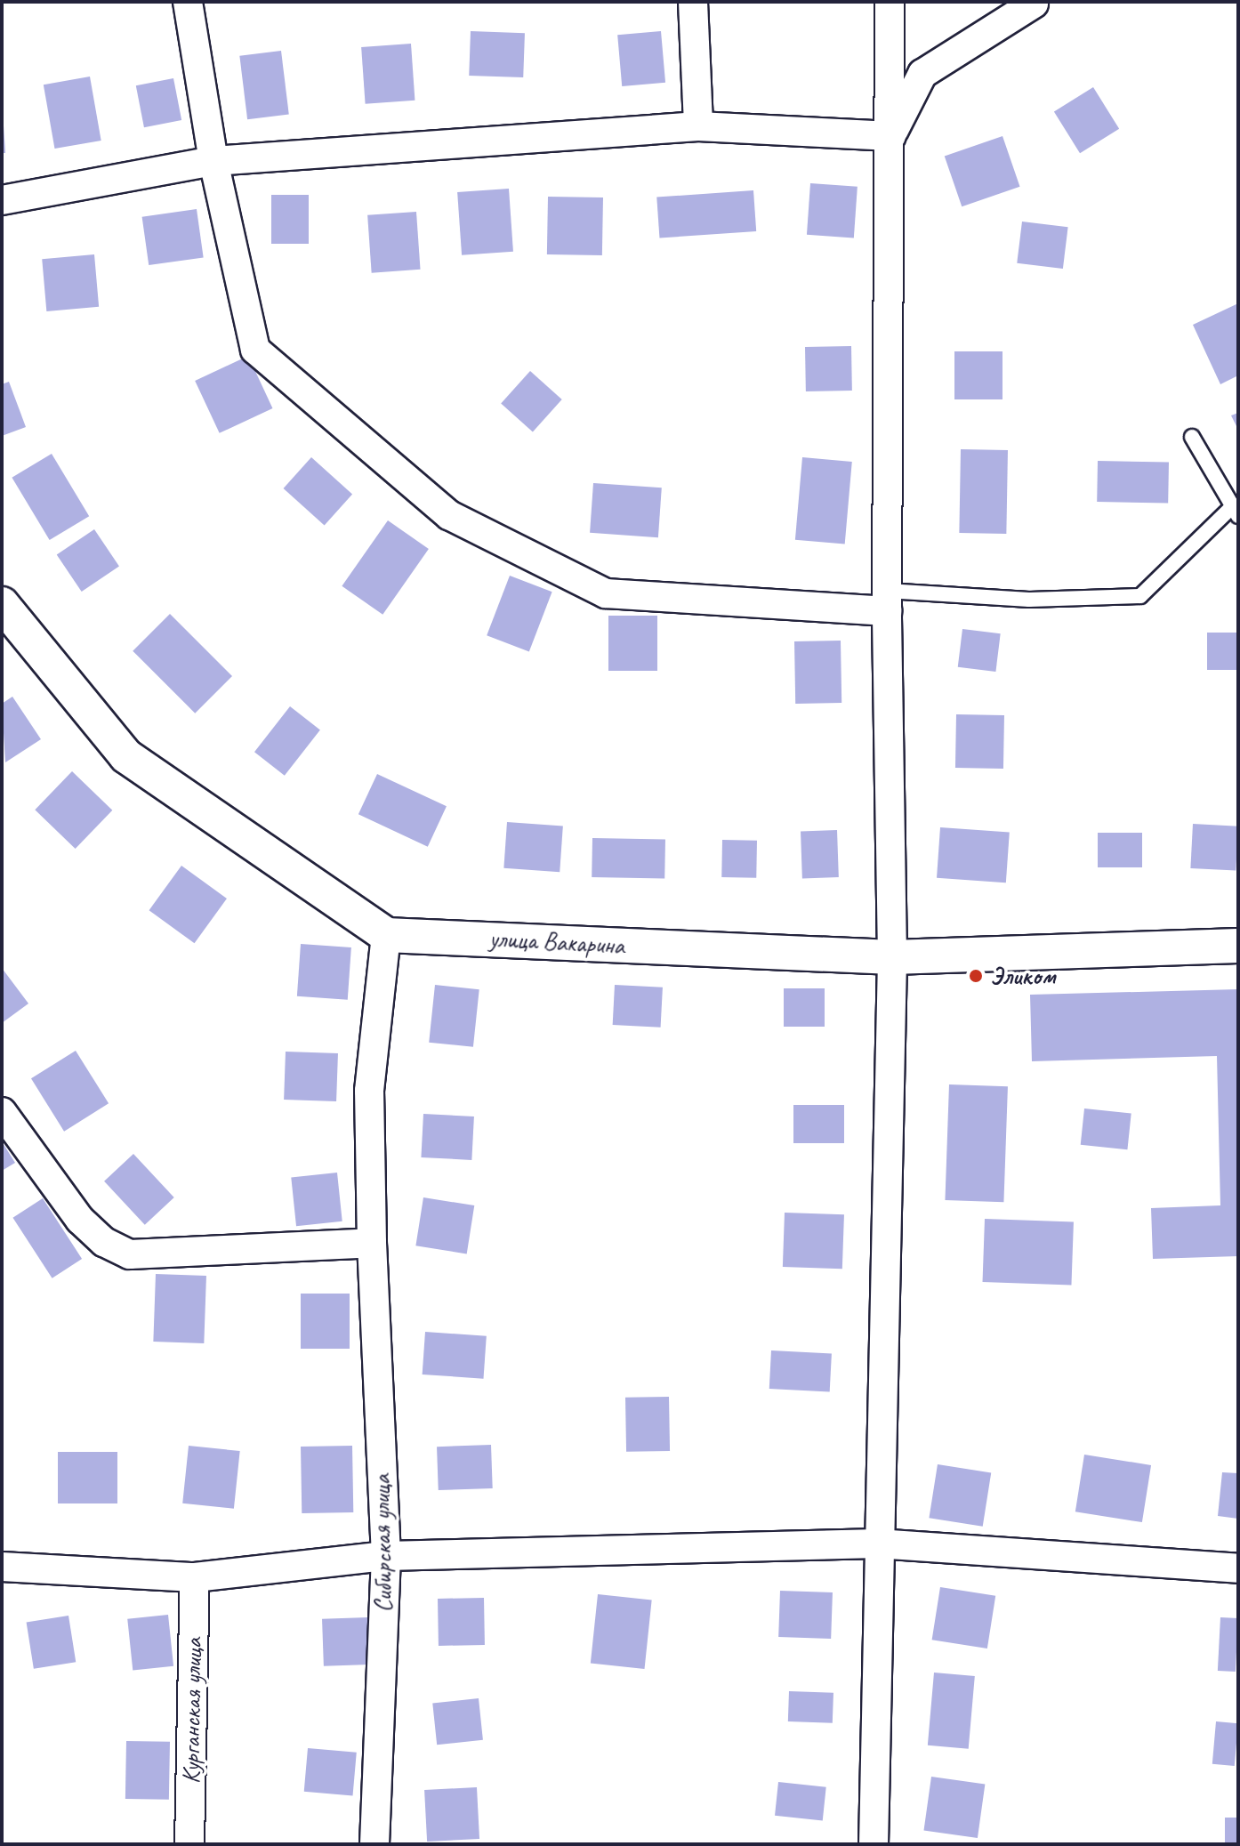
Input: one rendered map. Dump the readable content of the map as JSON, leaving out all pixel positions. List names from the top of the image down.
{
  "streets": {
    "street": ["улица Вакарина", "Сибирская улица", "Курганская улица"]
  },
  "crossings": [
    ["улица Вакарина", "Сибирская улица"]
  ],
  "places": ["Эликом"]
}
